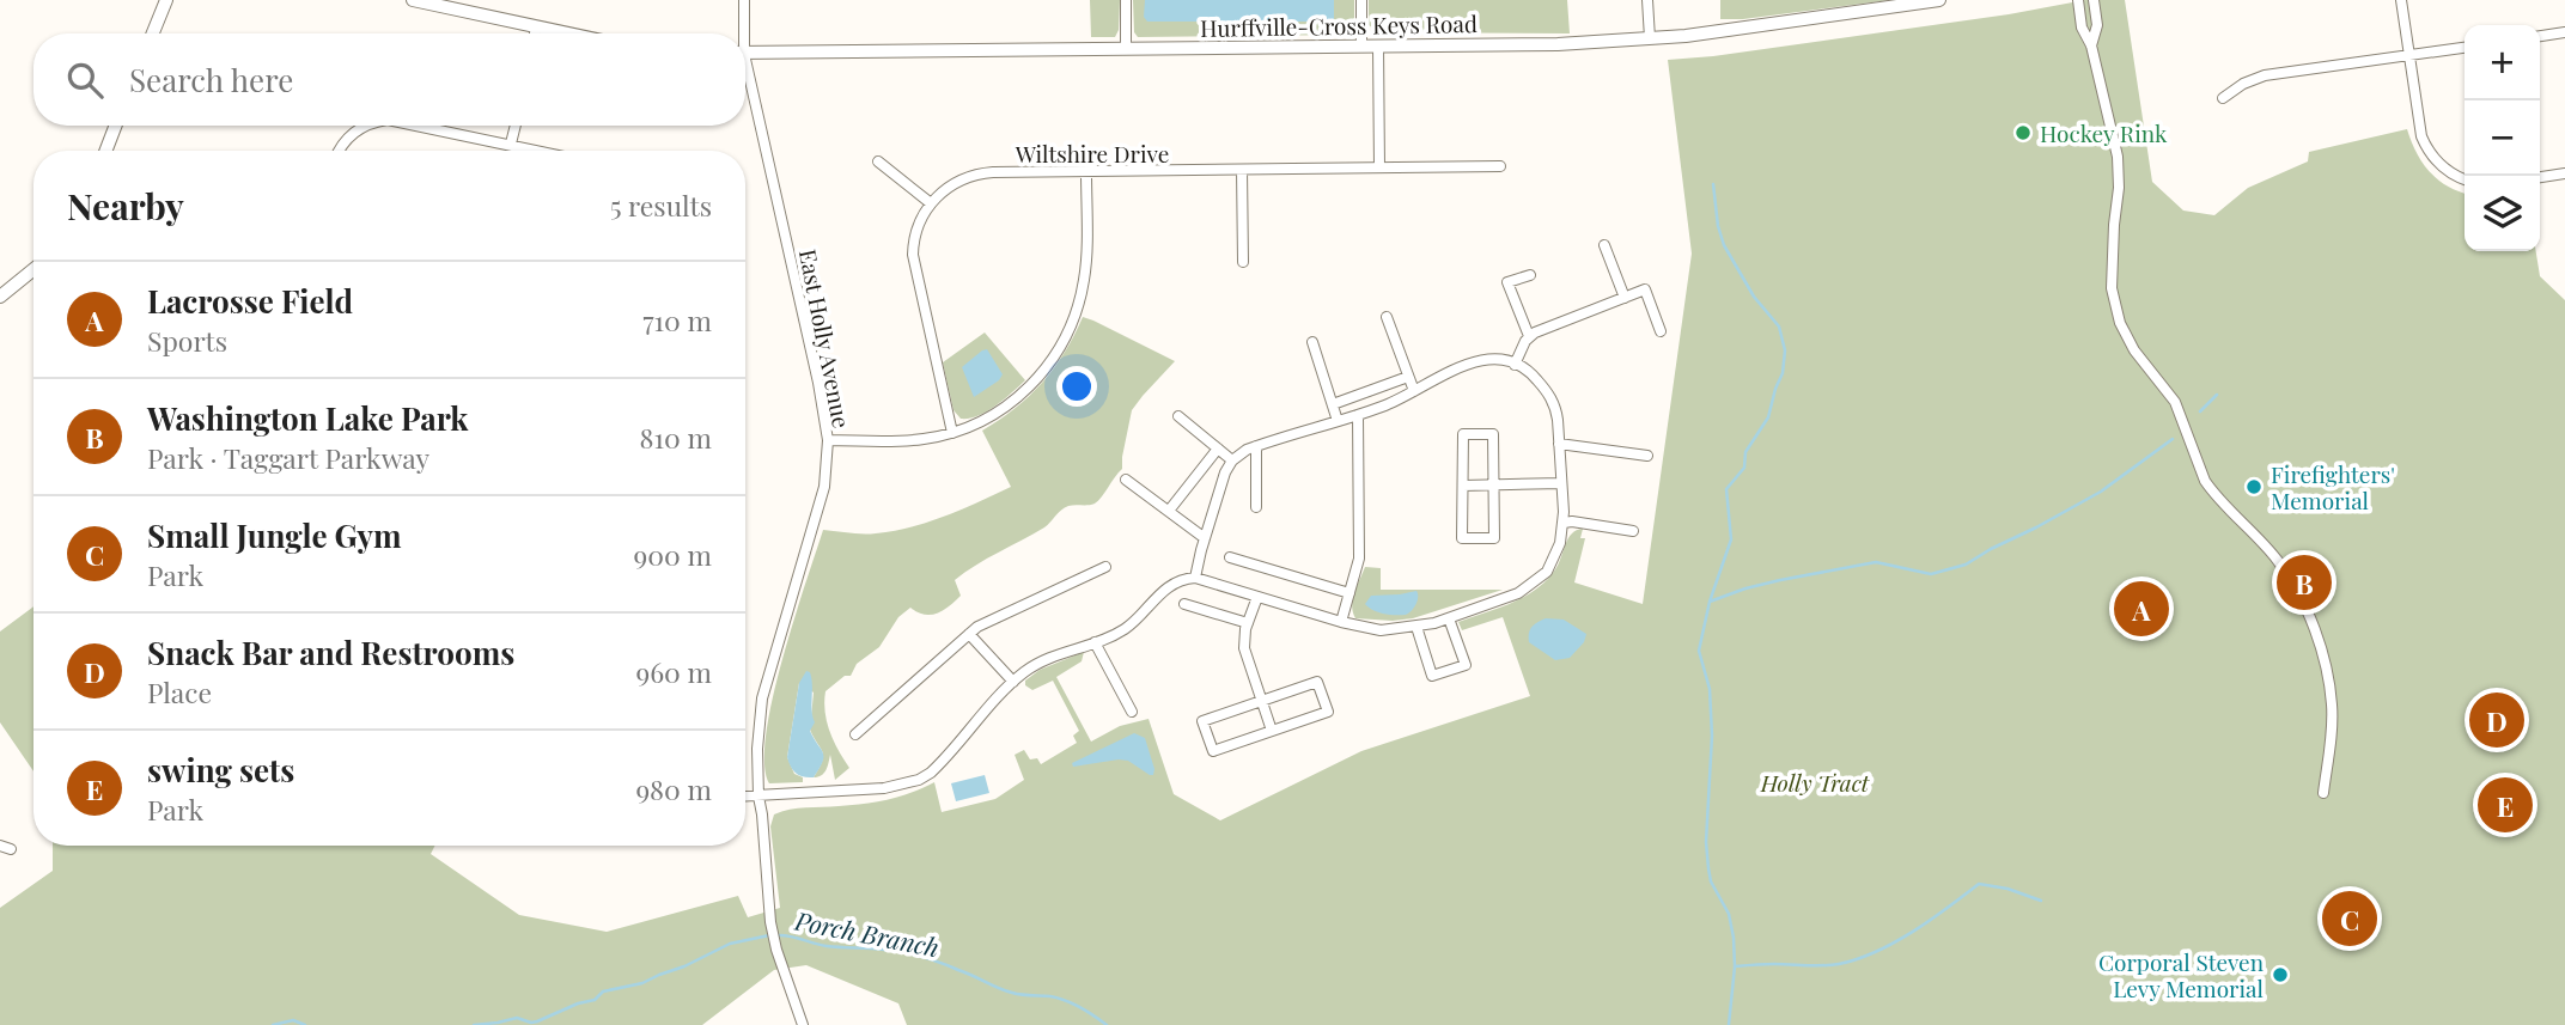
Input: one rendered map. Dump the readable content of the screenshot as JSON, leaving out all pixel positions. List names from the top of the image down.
{
  "streets": {
    "main road": ["Hurffville-Cross Keys Road"],
    "street": ["Wiltshire Drive", "East Holly Avenue"]
  },
  "water": ["Porch Branch"],
  "parks": ["Holly Tract"],
  "places": ["Hockey Rink", "Firefighters' Memorial", "Corporal Steven Levy Memorial"],
  "page": {
    "map_buttons": ["+", "−"],
    "search": "Search here",
    "heading": ["Nearby", "5 results"],
    "list": [
      {
        "mark": "A",
        "name": "Lacrosse Field",
        "note": "Sports",
        "value": "710 m"
      },
      {
        "mark": "B",
        "name": "Washington Lake Park",
        "note": "Park · Taggart Parkway",
        "value": "810 m"
      },
      {
        "mark": "C",
        "name": "Small Jungle Gym",
        "note": "Park",
        "value": "900 m"
      },
      {
        "mark": "D",
        "name": "Snack Bar and Restrooms",
        "note": "Place",
        "value": "960 m"
      },
      {
        "mark": "E",
        "name": "swing sets",
        "note": "Park",
        "value": "980 m"
      }
    ],
    "pins": [
      "B",
      "A",
      "D",
      "E",
      "C"
    ]
  }
}
